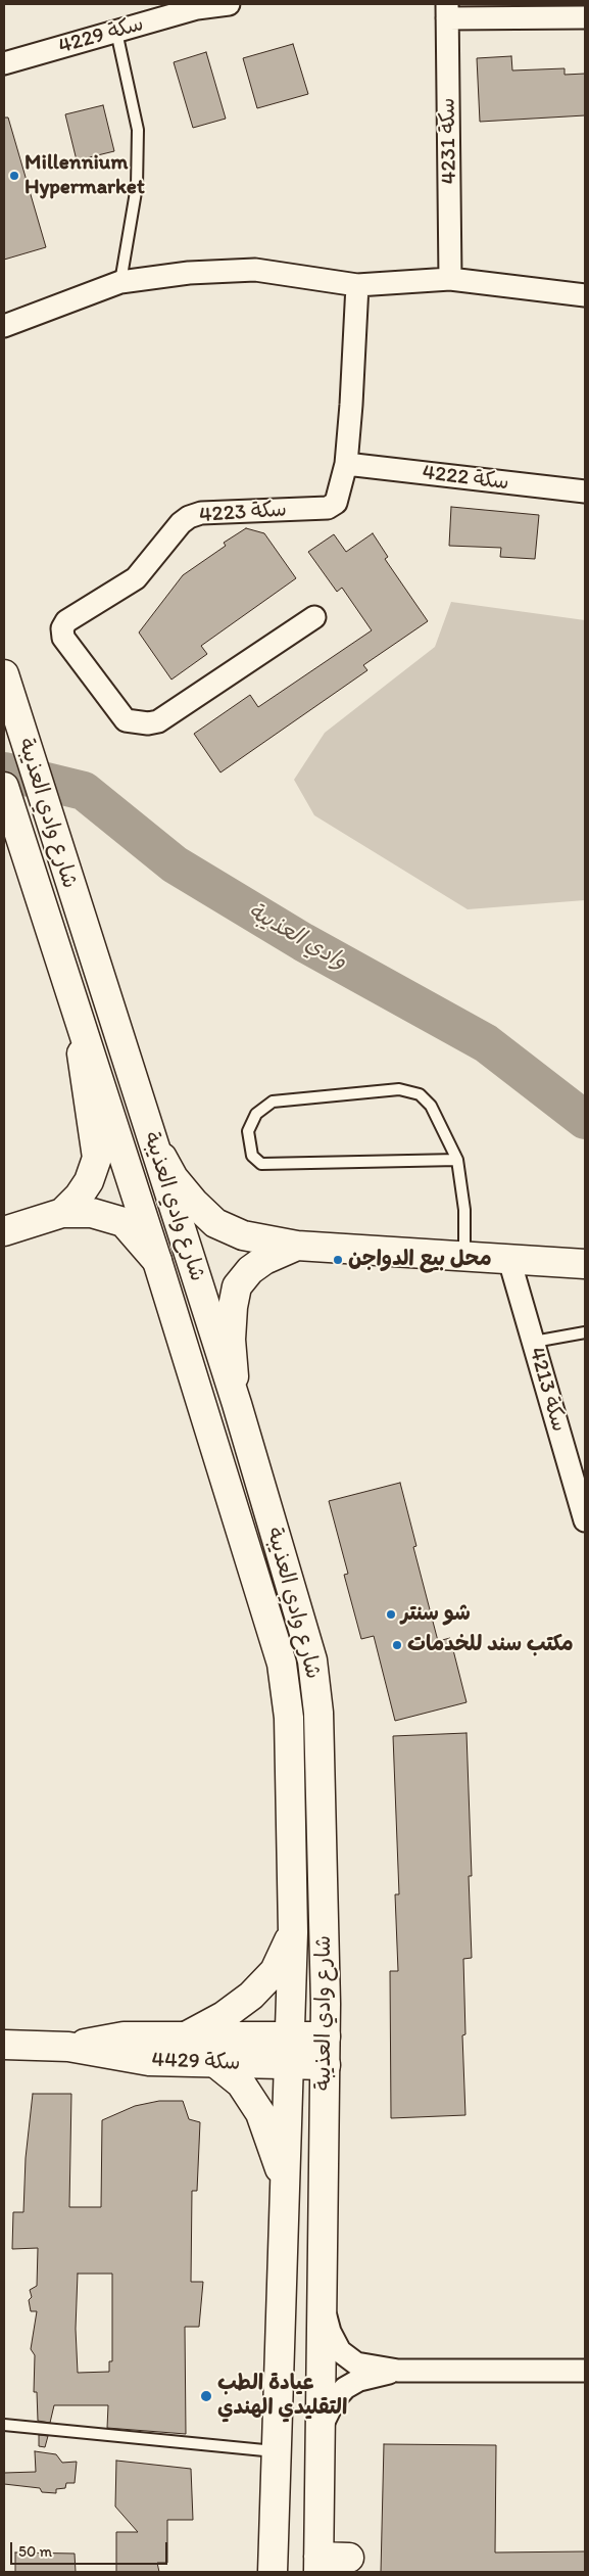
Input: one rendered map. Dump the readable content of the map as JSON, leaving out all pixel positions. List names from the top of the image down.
{
  "streets": {
    "main road": ["شارع وادي العذيبة", "سكة 4429"],
    "street": [
      "سكة 4229",
      "سكة 4231",
      "سكة 4222",
      "سكة 4223",
      "سكة 4213"
    ]
  },
  "crossings": [
    ["سكة 4222", "سكة 4223"],
    ["شارع وادي العذيبة", "سكة 4429"]
  ],
  "water": ["وادي العذيبة"],
  "places": [
    "Millennium Hypermarket",
    "محل بيع الدواجن",
    "شو سنتر",
    "مكتب سند للخدمات",
    "عيادة الطب التقليدي الهندي"
  ],
  "scale_bar": "50 m"
}
